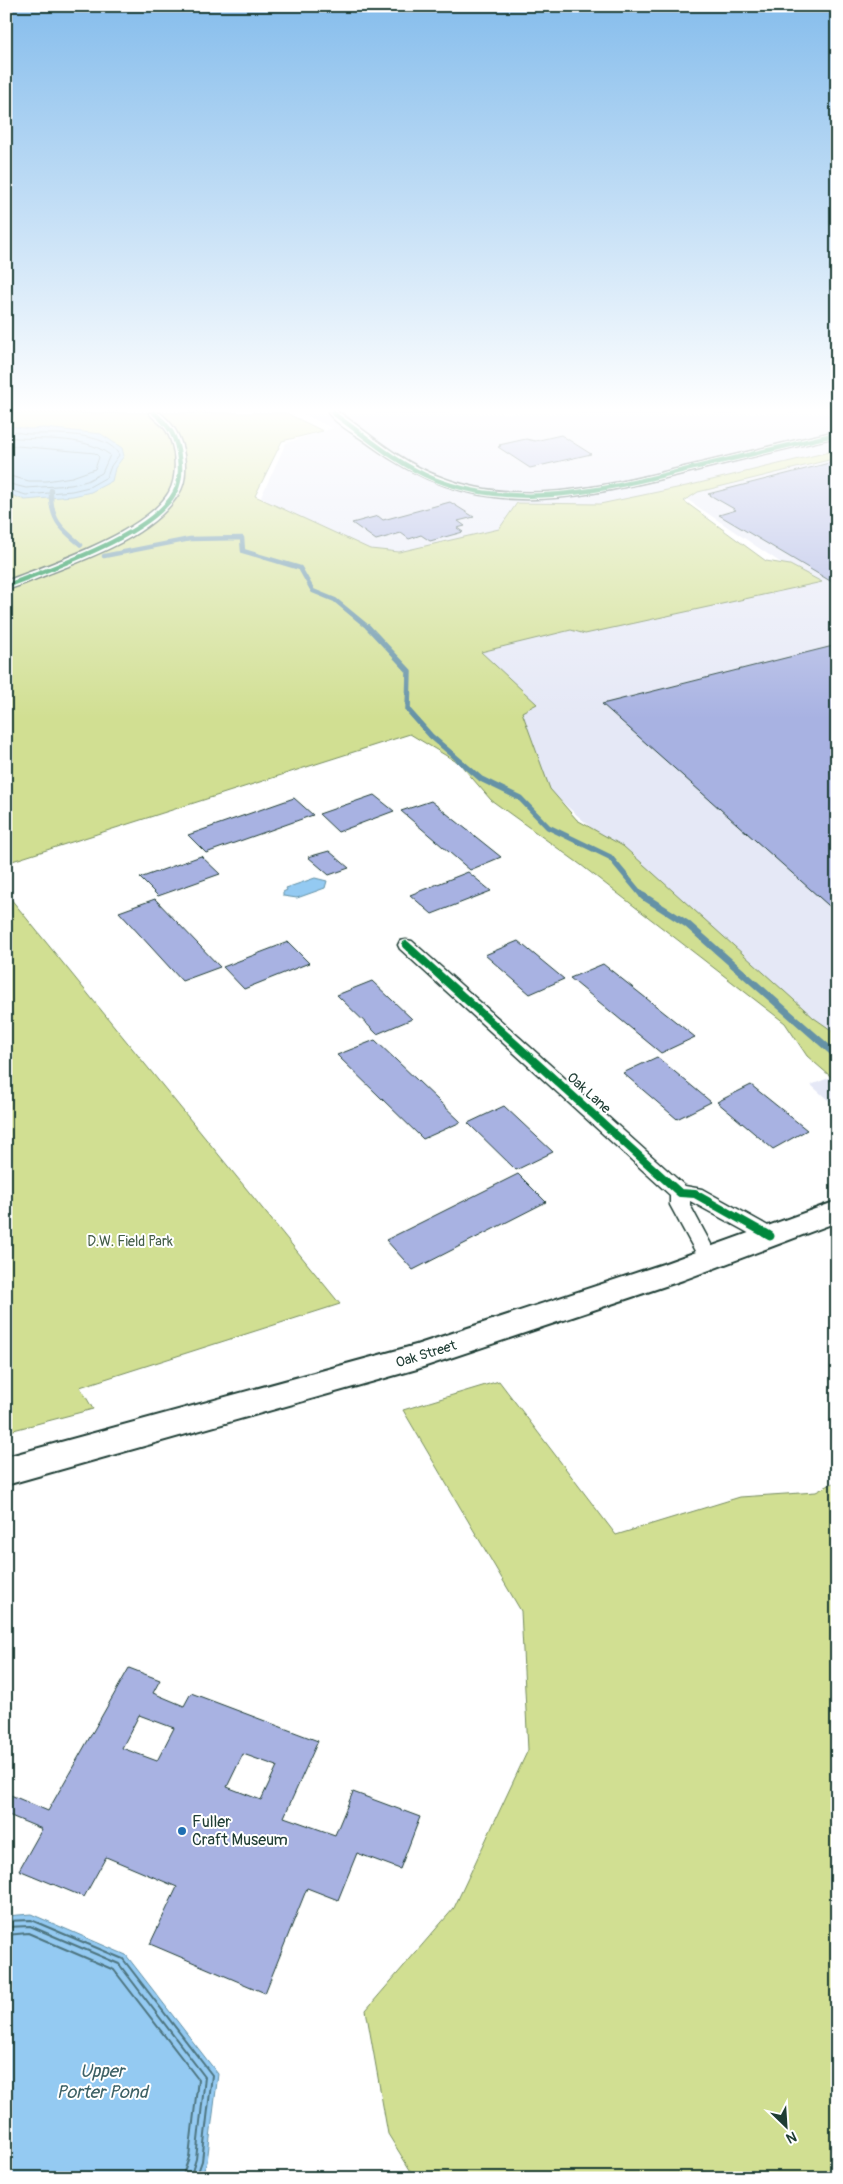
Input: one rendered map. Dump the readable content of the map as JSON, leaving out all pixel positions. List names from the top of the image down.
{
  "streets": {
    "main road": ["Oak Street"],
    "street": ["Oak Lane"]
  },
  "crossings": [
    ["Oak Lane", "Oak Street"]
  ],
  "water": ["Upper Porter Pond"],
  "parks": ["D.W. Field Park"],
  "places": ["Fuller Craft Museum"],
  "north": "bottom right"
}
